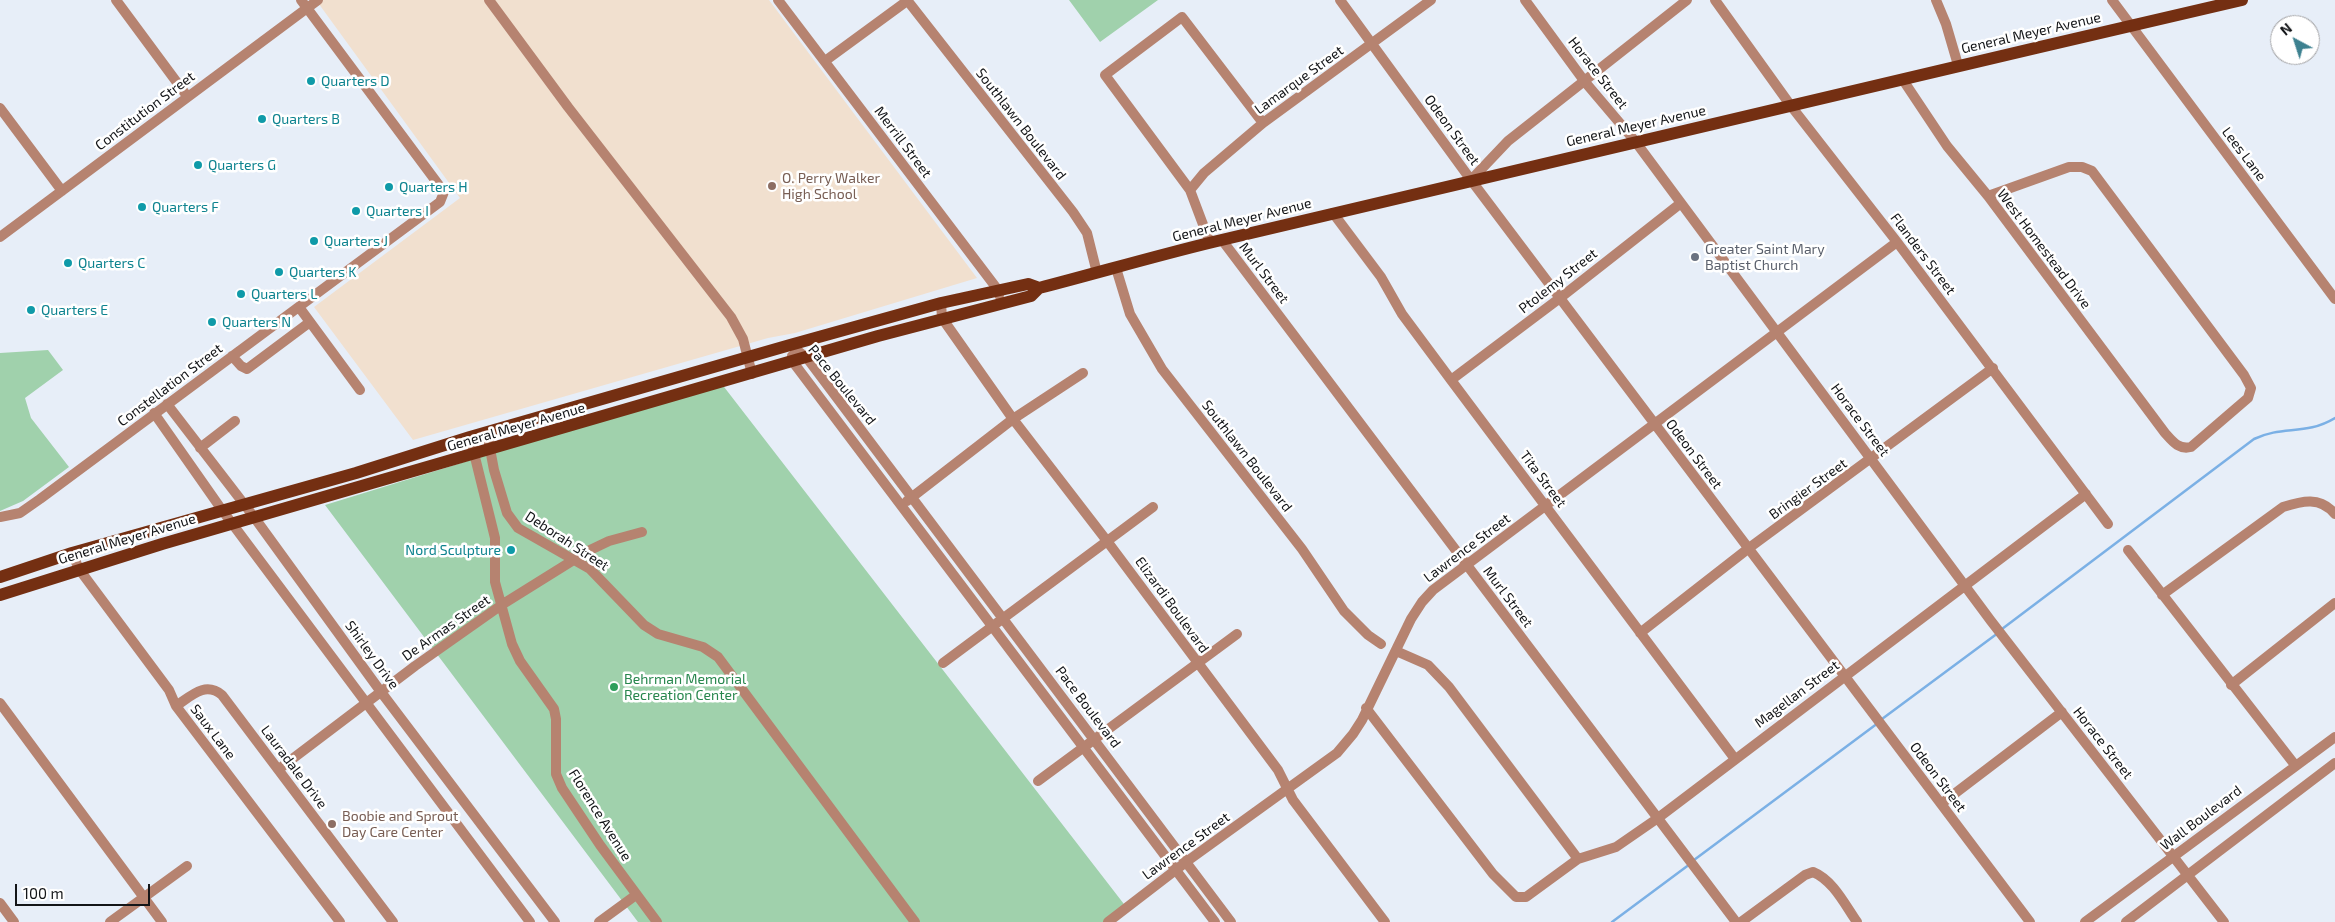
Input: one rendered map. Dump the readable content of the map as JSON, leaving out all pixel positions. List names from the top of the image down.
{
  "streets": {
    "main road": ["General Meyer Avenue"],
    "street": [
      "Horace Street",
      "Lamarque Street",
      "Constitution Street",
      "Southlawn Boulevard",
      "Odeon Street",
      "Merrill Street",
      "Lees Lane",
      "West Homestead Drive",
      "Flanders Street",
      "Murl Street",
      "Ptolemy Street",
      "Constellation Street",
      "Pace Boulevard",
      "Tita Street",
      "Bringier Street",
      "Deborah Street",
      "Lawrence Street",
      "Elizardi Boulevard",
      "De Armas Street",
      "Shirley Drive",
      "Magellan Street",
      "Saux Lane",
      "Lauradale Drive",
      "Florence Avenue",
      "Wall Boulevard"
    ]
  },
  "crossings": [
    ["General Meyer Avenue", "Horace Street"],
    ["General Meyer Avenue", "Southlawn Boulevard"],
    ["General Meyer Avenue", "Odeon Street"],
    ["General Meyer Avenue", "Merrill Street"],
    ["General Meyer Avenue", "Lees Lane"],
    ["General Meyer Avenue", "West Homestead Drive"],
    ["General Meyer Avenue", "Flanders Street"],
    ["General Meyer Avenue", "Murl Street"],
    ["General Meyer Avenue", "Pace Boulevard"],
    ["General Meyer Avenue", "Tita Street"],
    ["General Meyer Avenue", "Deborah Street"],
    ["General Meyer Avenue", "Elizardi Boulevard"],
    ["General Meyer Avenue", "Shirley Drive"],
    ["General Meyer Avenue", "Saux Lane"],
    ["General Meyer Avenue", "Florence Avenue"],
    ["Horace Street", "Ptolemy Street"],
    ["Horace Street", "Bringier Street"],
    ["Horace Street", "Lawrence Street"],
    ["Horace Street", "Magellan Street"],
    ["Horace Street", "Wall Boulevard"],
    ["Lamarque Street", "Odeon Street"],
    ["Lamarque Street", "Murl Street"],
    ["Constitution Street", "Constellation Street"],
    ["Odeon Street", "Ptolemy Street"],
    ["Odeon Street", "Bringier Street"],
    ["Odeon Street", "Lawrence Street"],
    ["Odeon Street", "Magellan Street"],
    ["Flanders Street", "Bringier Street"],
    ["Flanders Street", "Lawrence Street"],
    ["Flanders Street", "Magellan Street"],
    ["Murl Street", "Lawrence Street"],
    ["Murl Street", "Magellan Street"],
    ["Ptolemy Street", "Tita Street"],
    ["Constellation Street", "Shirley Drive"],
    ["Pace Boulevard", "Lawrence Street"],
    ["Tita Street", "Bringier Street"],
    ["Tita Street", "Lawrence Street"],
    ["Tita Street", "Magellan Street"],
    ["Deborah Street", "De Armas Street"],
    ["Lawrence Street", "Elizardi Boulevard"],
    ["Lawrence Street", "Magellan Street"],
    ["De Armas Street", "Shirley Drive"],
    ["De Armas Street", "Lauradale Drive"],
    ["De Armas Street", "Florence Avenue"],
    ["Saux Lane", "Lauradale Drive"]
  ],
  "places": [
    "Quarters D",
    "Quarters B",
    "Quarters G",
    "O. Perry Walker High School",
    "Quarters H",
    "Quarters F",
    "Quarters I",
    "Quarters J",
    "Greater Saint Mary Baptist Church",
    "Quarters C",
    "Quarters K",
    "Quarters L",
    "Quarters E",
    "Quarters N",
    "Nord Sculpture",
    "Behrman Memorial Recreation Center",
    "Boobie and Sprout Day Care Center"
  ],
  "scale_bar": "100 m",
  "north": "top left"
}
